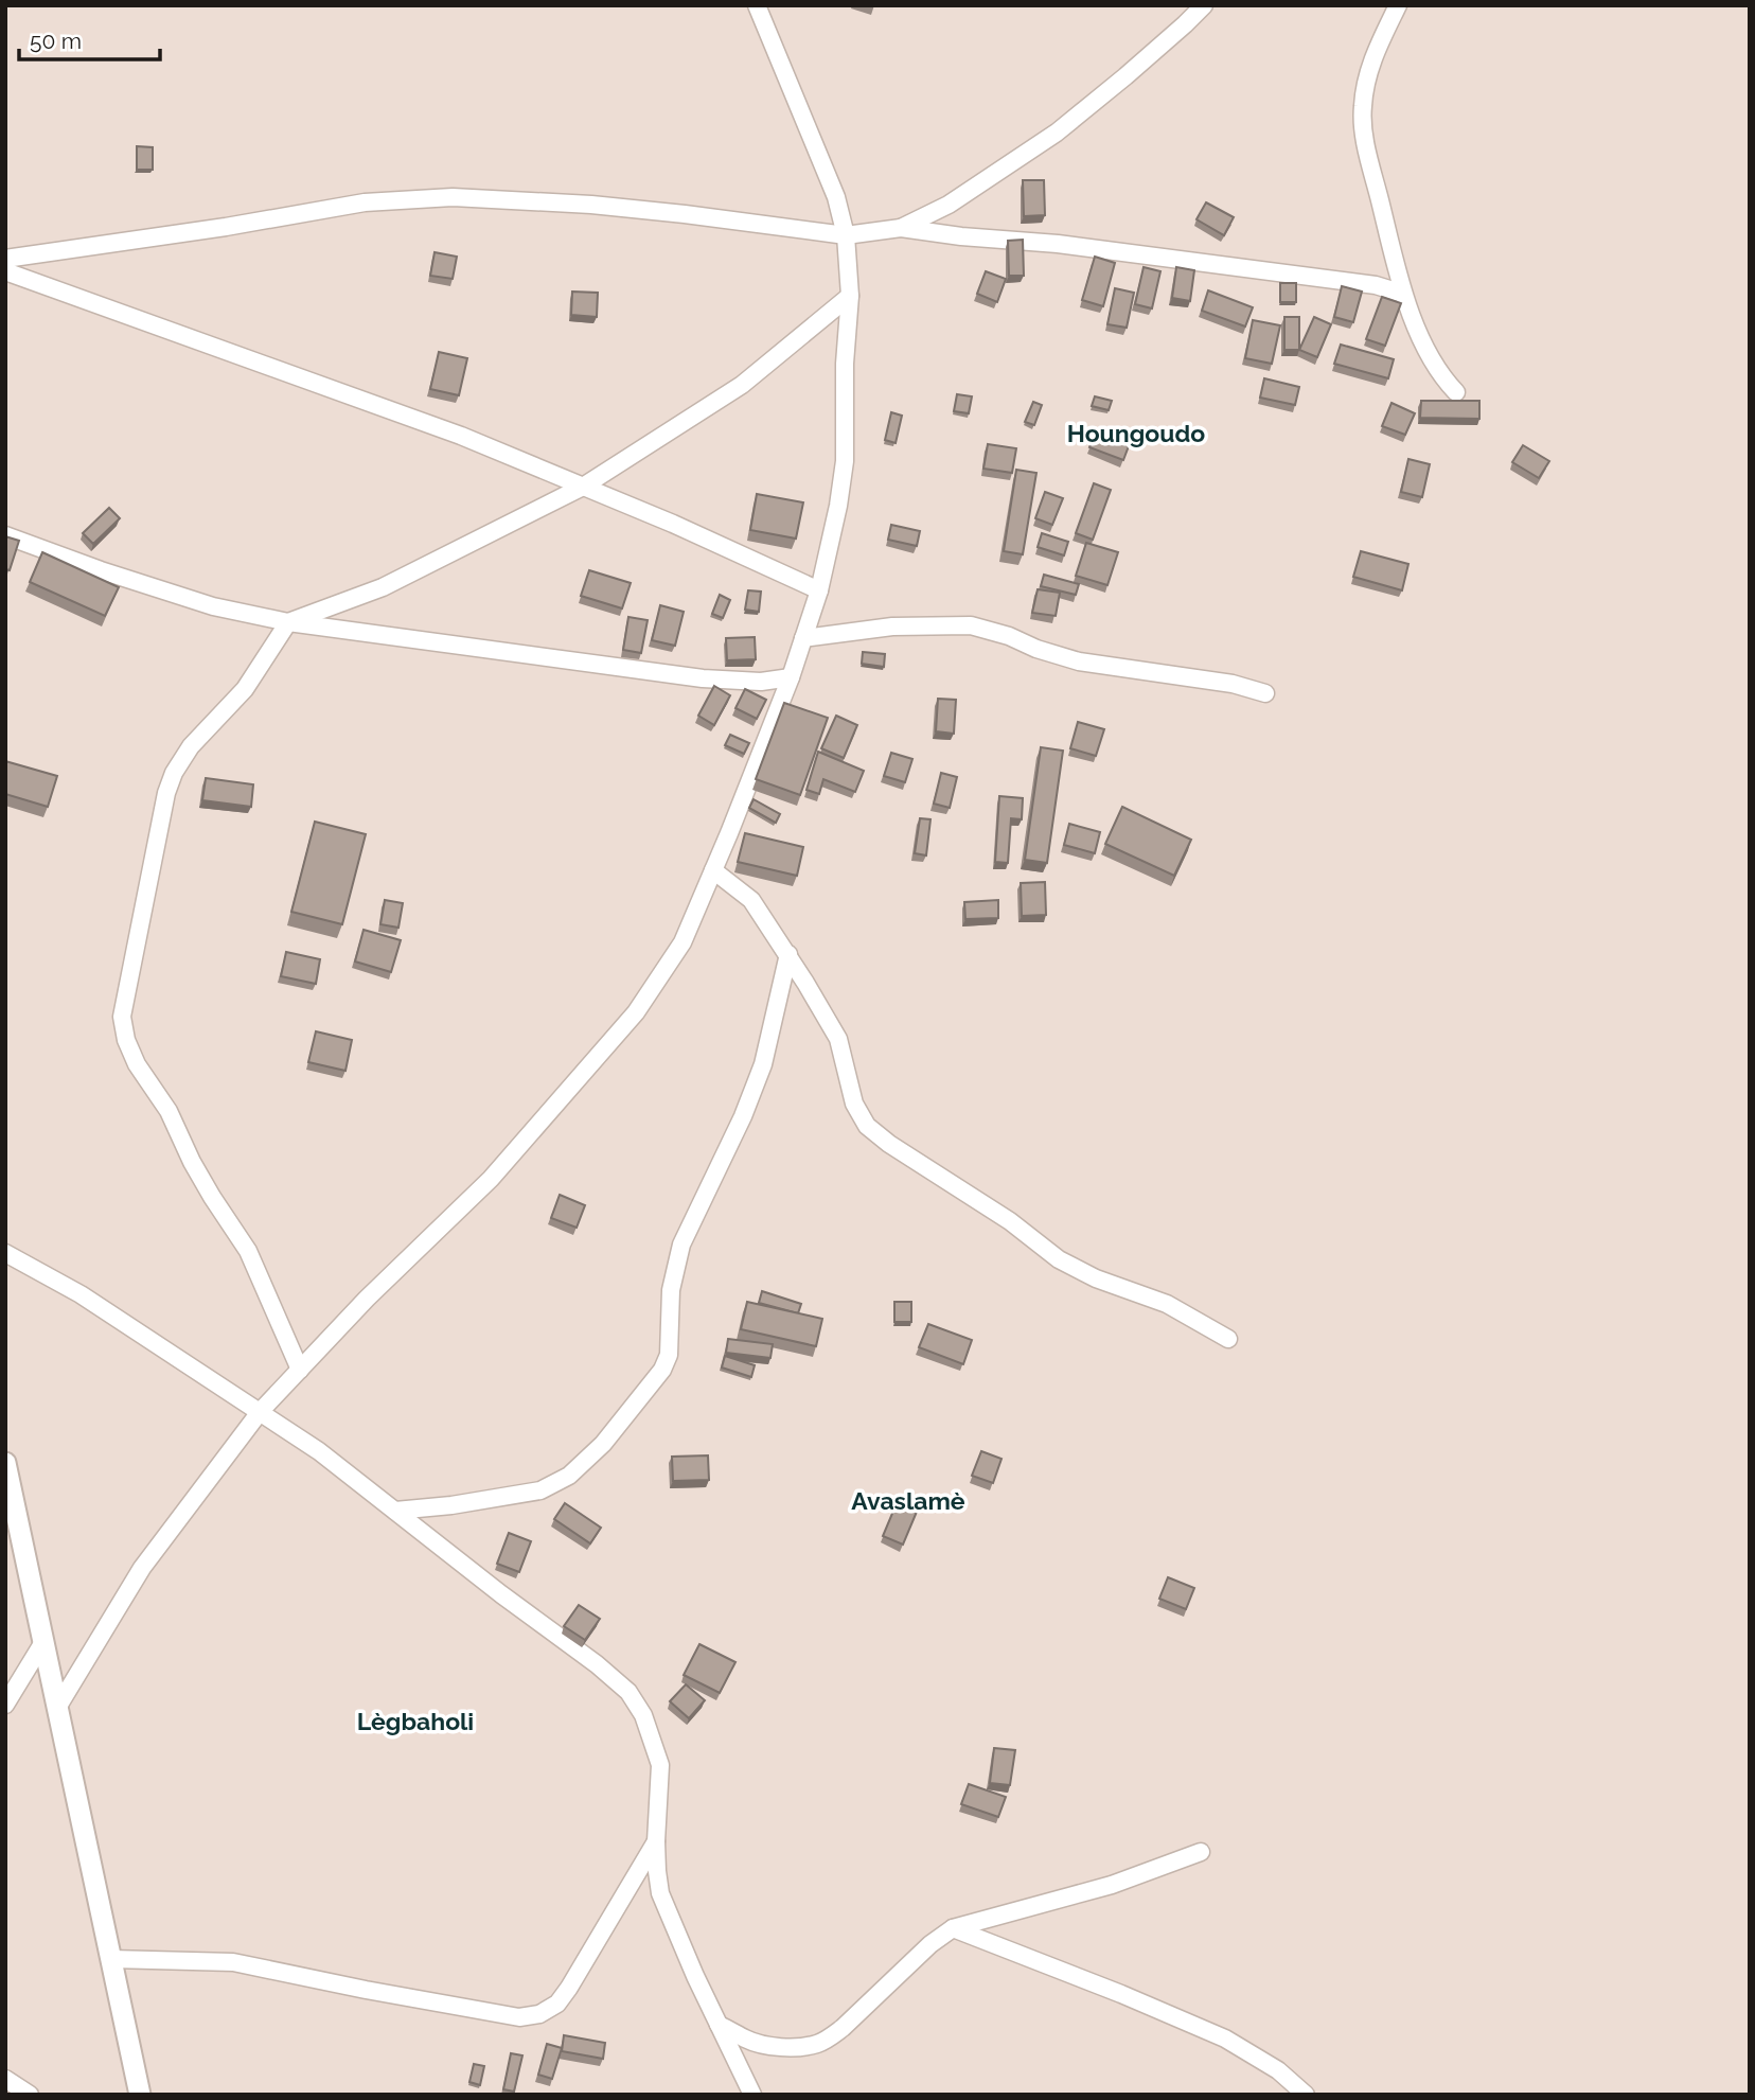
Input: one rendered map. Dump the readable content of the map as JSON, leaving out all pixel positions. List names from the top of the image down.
{
  "districts": ["Houngoudo", "Avaslamè", "Lègbaholi"],
  "scale_bar": "50 m"
}
